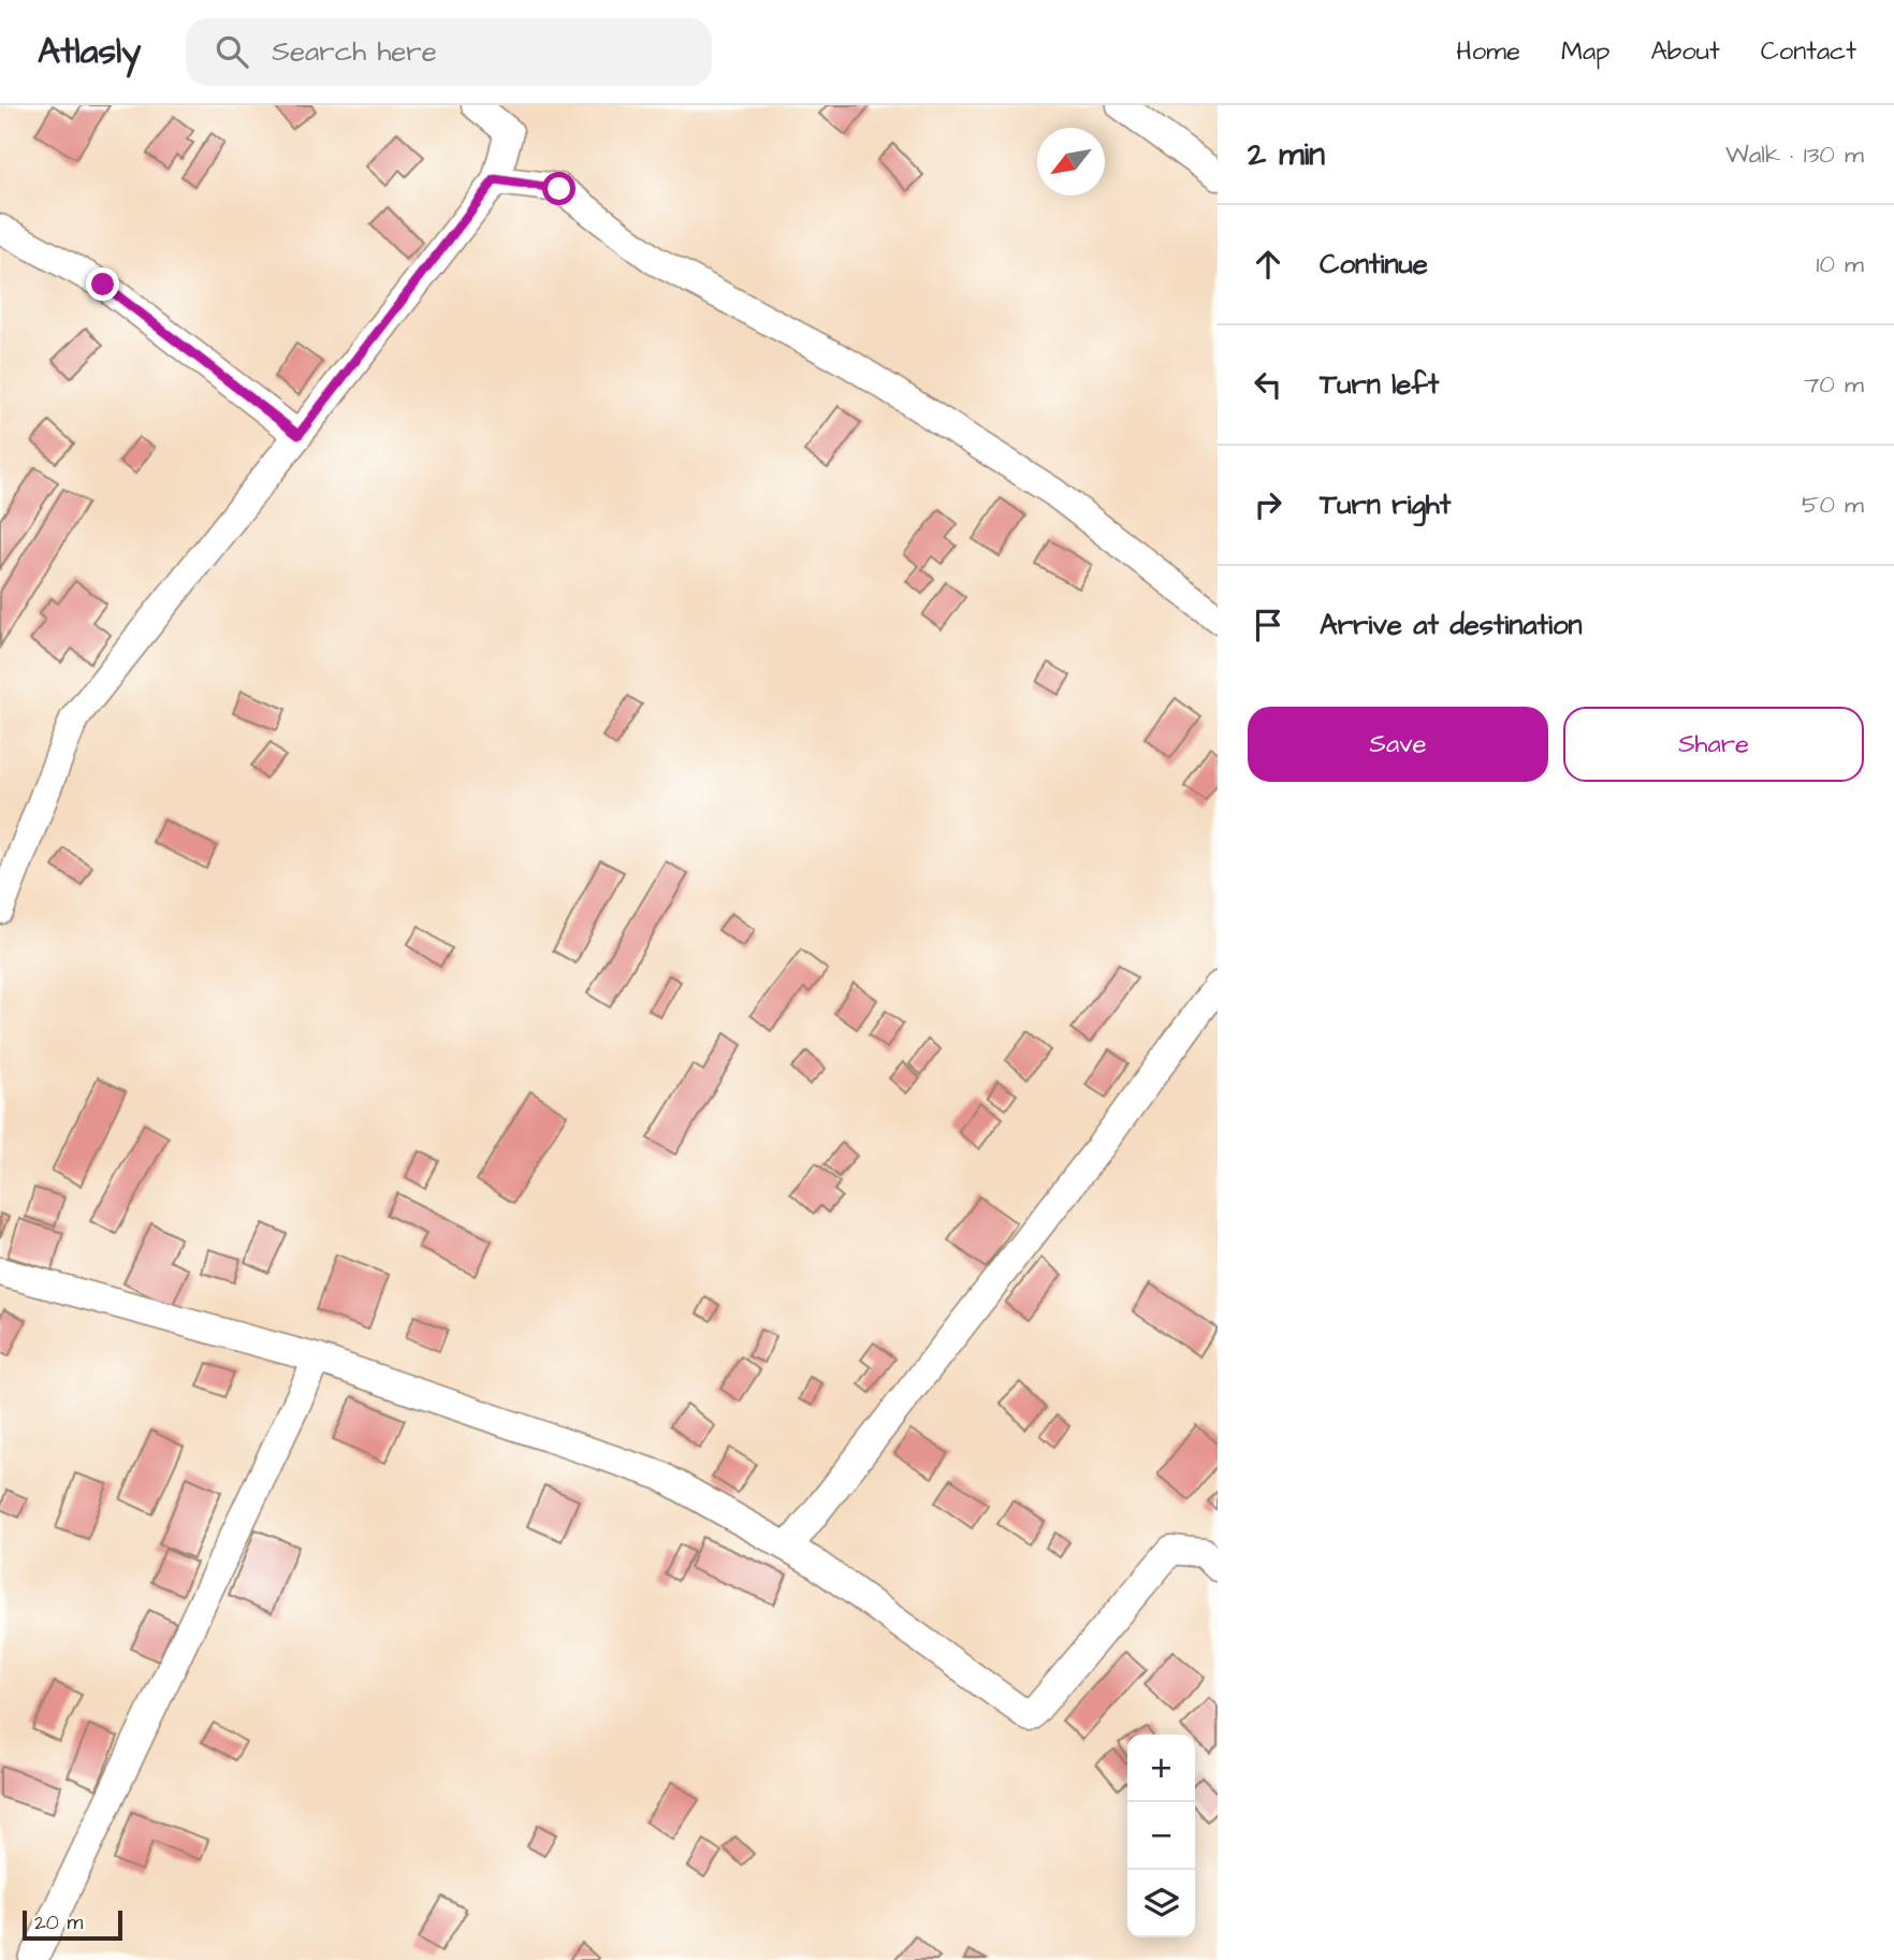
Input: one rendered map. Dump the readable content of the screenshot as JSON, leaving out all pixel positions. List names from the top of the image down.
{
  "scale_bar": "20 m",
  "north": "bottom left",
  "page": {
    "header": "Atlasly",
    "search": "Search here",
    "nav": [
      "Home",
      "Map",
      "About",
      "Contact"
    ],
    "heading": ["2 min", "Walk · 130 m"],
    "list": [
      ["Continue", "10 m"],
      ["Turn left", "70 m"],
      ["Turn right", "50 m"],
      "Arrive at destination"
    ],
    "buttons": ["Save", "Share"],
    "map_buttons": ["+", "−"],
    "scale": "20 m"
  }
}
